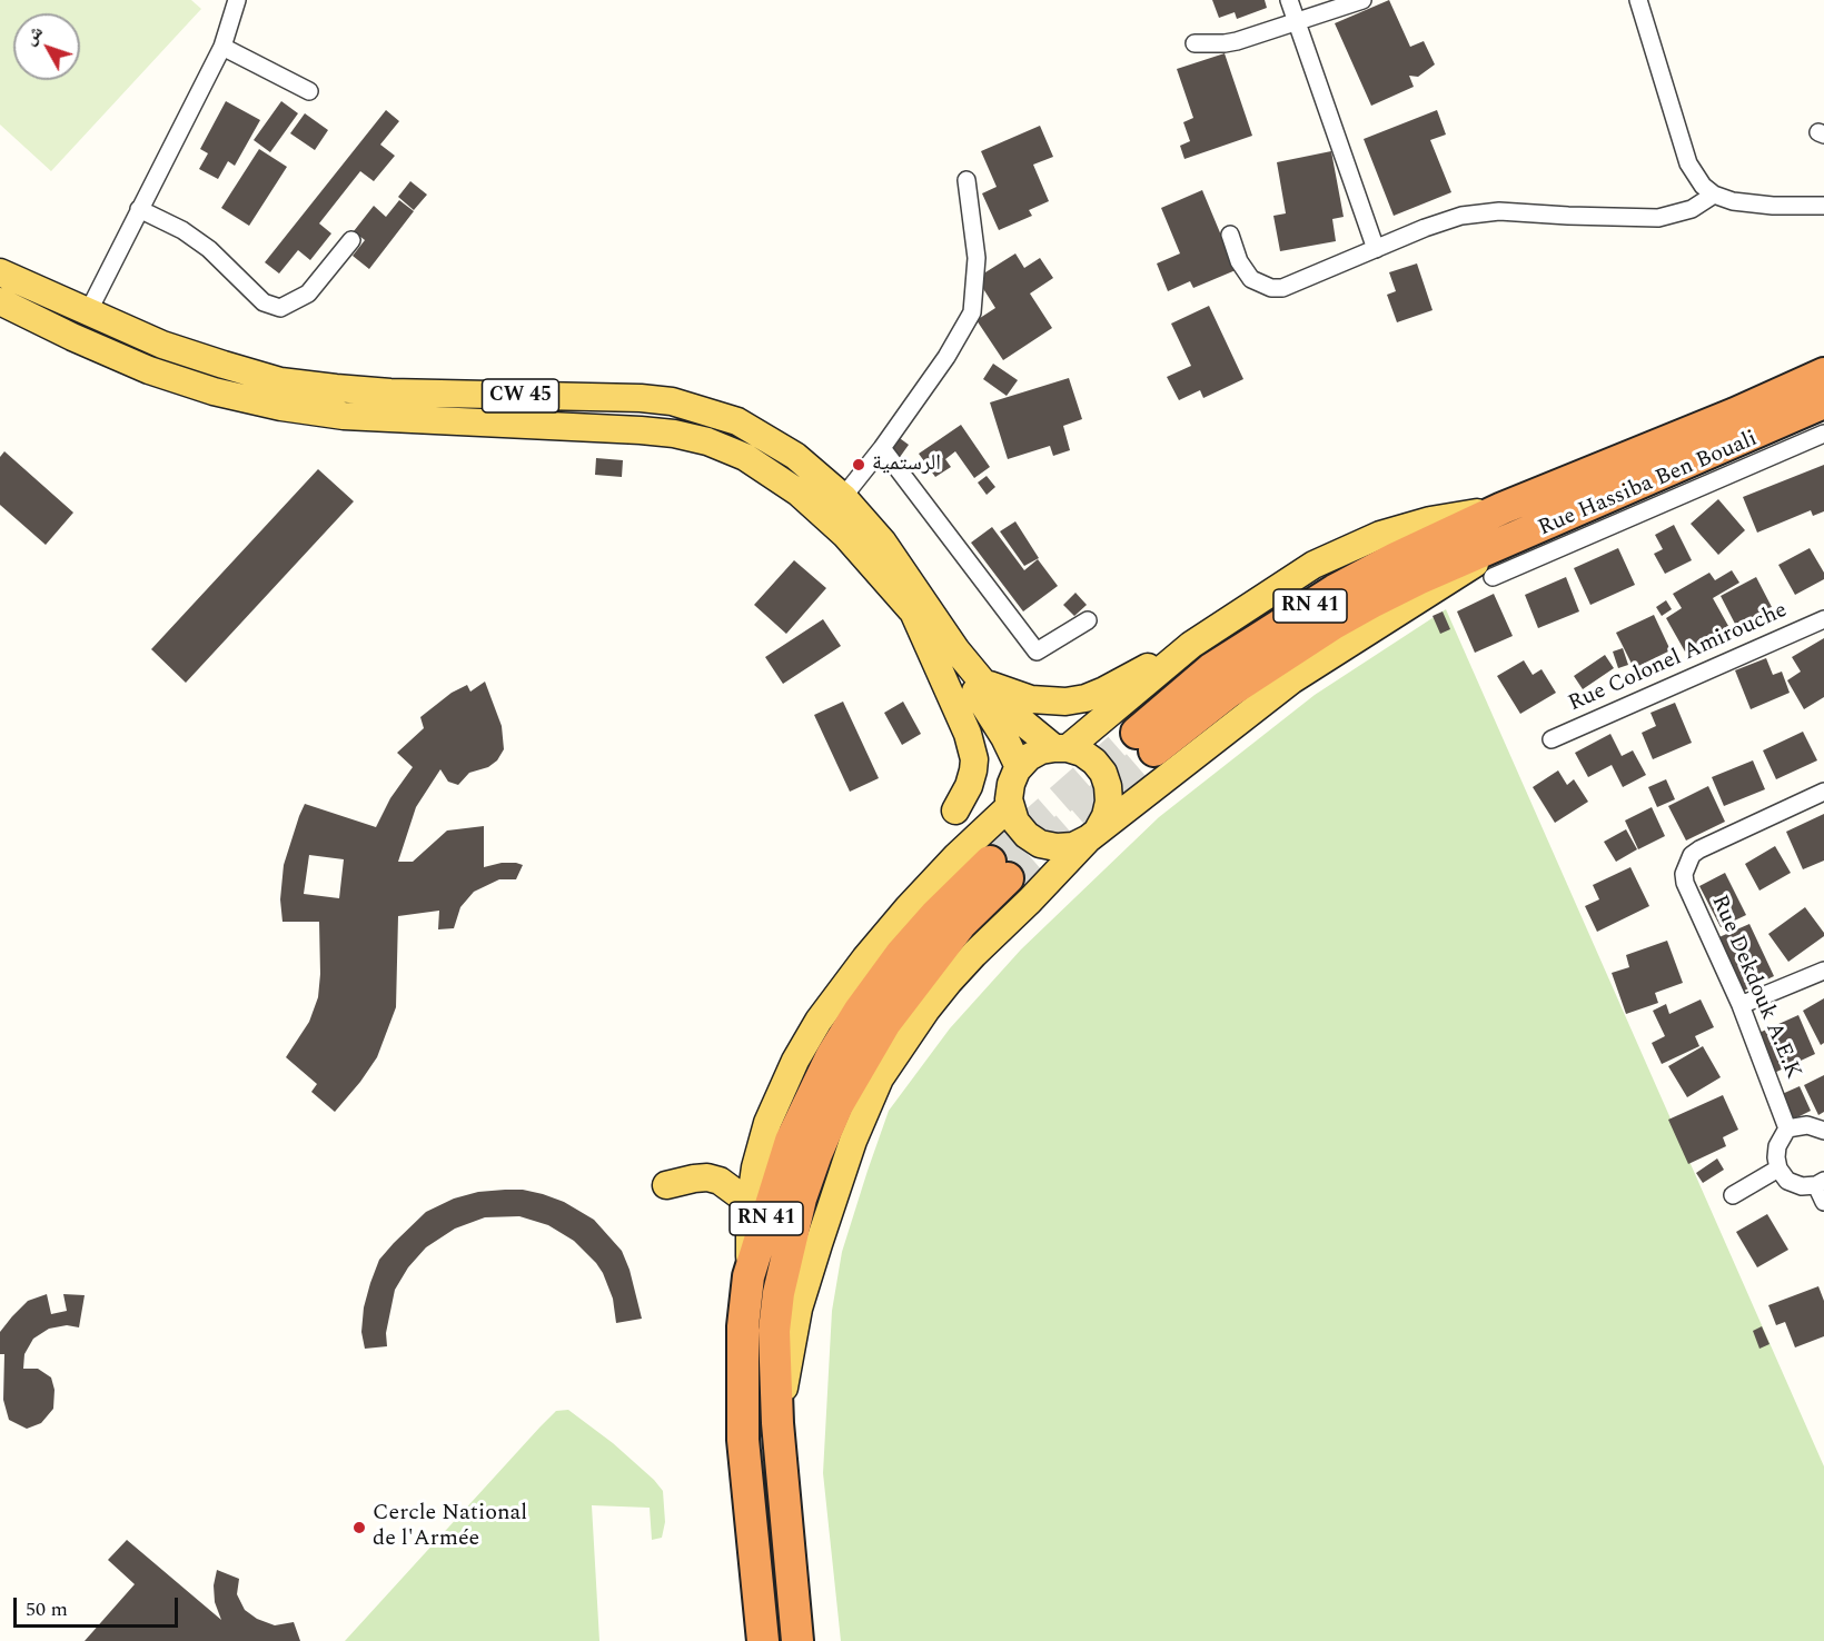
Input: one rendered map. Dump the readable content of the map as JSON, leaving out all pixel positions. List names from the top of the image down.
{
  "streets": {
    "highway": ["RN 41"],
    "main road": ["CW 45"],
    "street": ["Rue Hassiba Ben Bouali", "Rue Colonel Amirouche", "Rue Dekdouk A.E.K"]
  },
  "places": ["الرستمية", "Cercle National de l'Armée"],
  "scale_bar": "50 m",
  "north": "top left"
}
